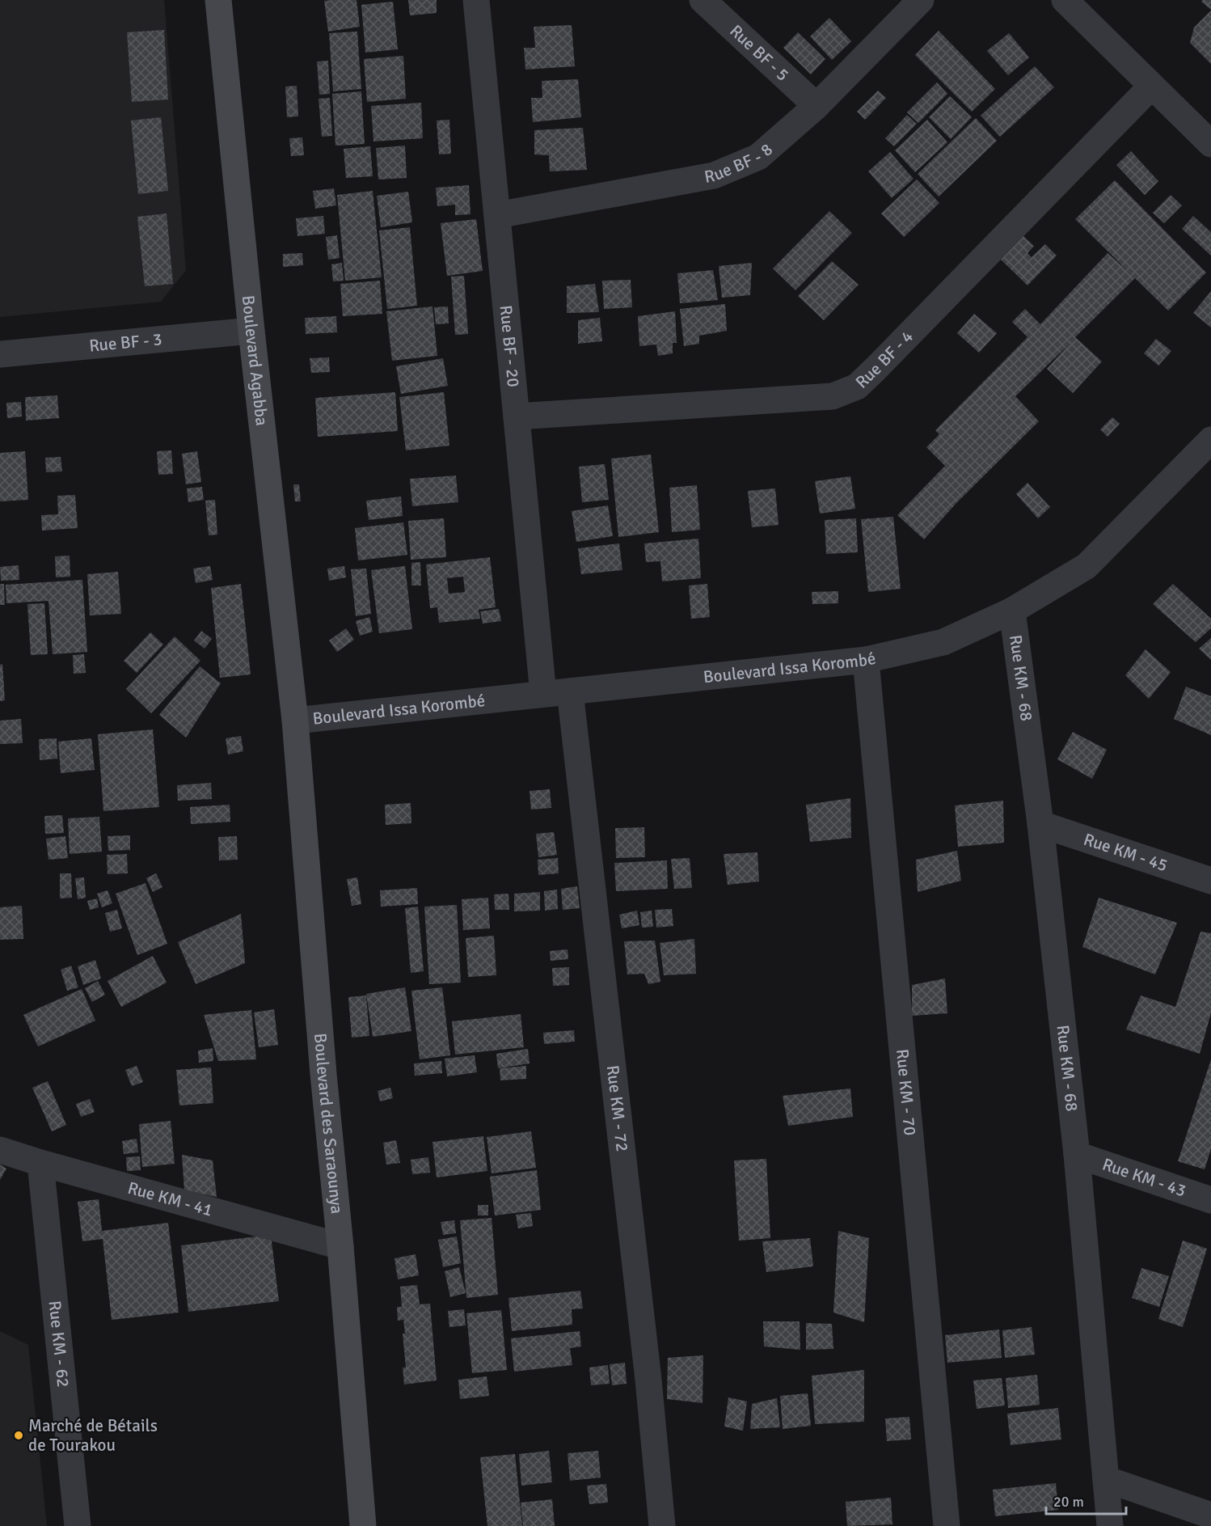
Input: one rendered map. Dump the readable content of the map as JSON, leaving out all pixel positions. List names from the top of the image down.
{
  "streets": {
    "main road": ["Boulevard Agabba", "Boulevard des Saraounya"],
    "street": [
      "Rue BF - 5",
      "Rue BF - 8",
      "Rue BF - 3",
      "Rue BF - 20",
      "Rue BF - 4",
      "Boulevard Issa Korombé",
      "Rue KM - 68",
      "Rue KM - 45",
      "Rue KM - 70",
      "Rue KM - 72",
      "Rue KM - 43",
      "Rue KM - 41",
      "Rue KM - 62"
    ]
  },
  "crossings": [
    ["Rue BF - 5", "Rue BF - 8"],
    ["Rue BF - 8", "Rue BF - 20"],
    ["Rue BF - 3", "Boulevard Agabba"],
    ["Rue BF - 20", "Rue BF - 4"],
    ["Rue BF - 20", "Boulevard Issa Korombé"],
    ["Boulevard Agabba", "Boulevard Issa Korombé"],
    ["Boulevard Agabba", "Boulevard des Saraounya"],
    ["Boulevard Issa Korombé", "Rue KM - 68"],
    ["Boulevard Issa Korombé", "Rue KM - 70"],
    ["Boulevard Issa Korombé", "Rue KM - 72"],
    ["Boulevard Issa Korombé", "Boulevard des Saraounya"],
    ["Rue KM - 68", "Rue KM - 45"],
    ["Rue KM - 68", "Rue KM - 43"],
    ["Boulevard des Saraounya", "Rue KM - 41"],
    ["Rue KM - 41", "Rue KM - 62"]
  ],
  "places": ["Marché de Bétails de Tourakou"],
  "scale_bar": "20 m"
}
